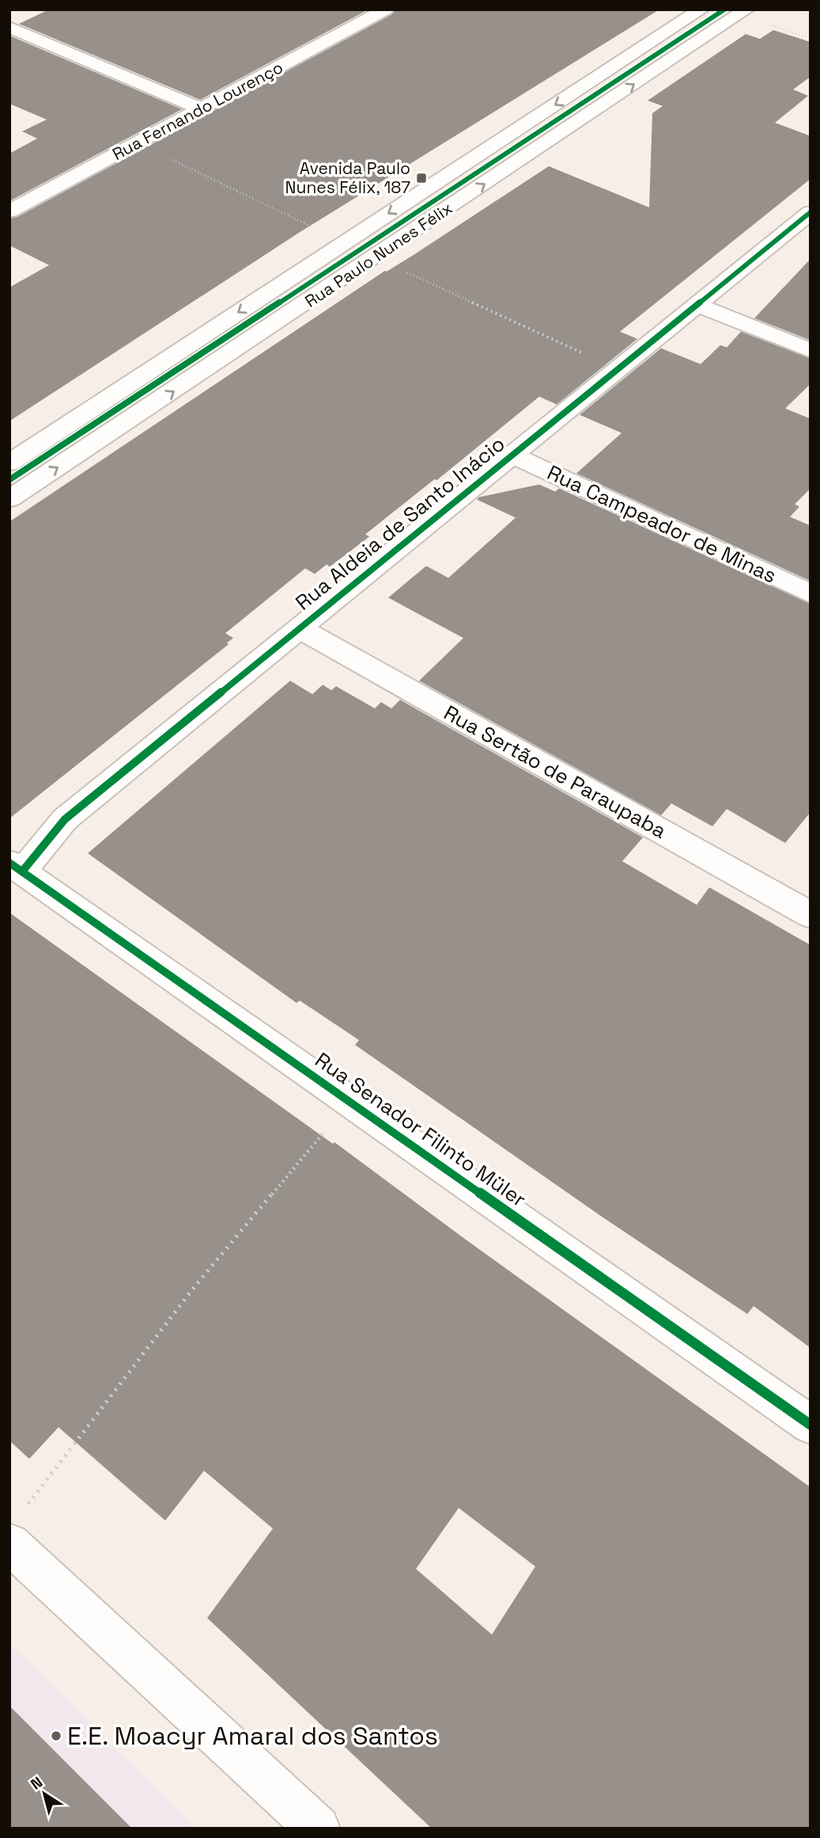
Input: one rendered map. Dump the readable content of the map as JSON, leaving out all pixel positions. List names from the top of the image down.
{
  "streets": {
    "street": [
      "Rua Fernando Lourenço",
      "Rua Paulo Nunes Félix",
      "Rua Aldeia de Santo Inácio",
      "Rua Campeador de Minas",
      "Rua Sertão de Paraupaba",
      "Rua Senador Filinto Müler"
    ]
  },
  "crossings": [
    ["Rua Aldeia de Santo Inácio", "Rua Campeador de Minas"],
    ["Rua Aldeia de Santo Inácio", "Rua Sertão de Paraupaba"],
    ["Rua Aldeia de Santo Inácio", "Rua Senador Filinto Müler"]
  ],
  "places": {
    "transit": ["Avenida Paulo Nunes Félix, 187"],
    "other": ["E.E. Moacyr Amaral dos Santos"]
  },
  "north": "top left"
}
